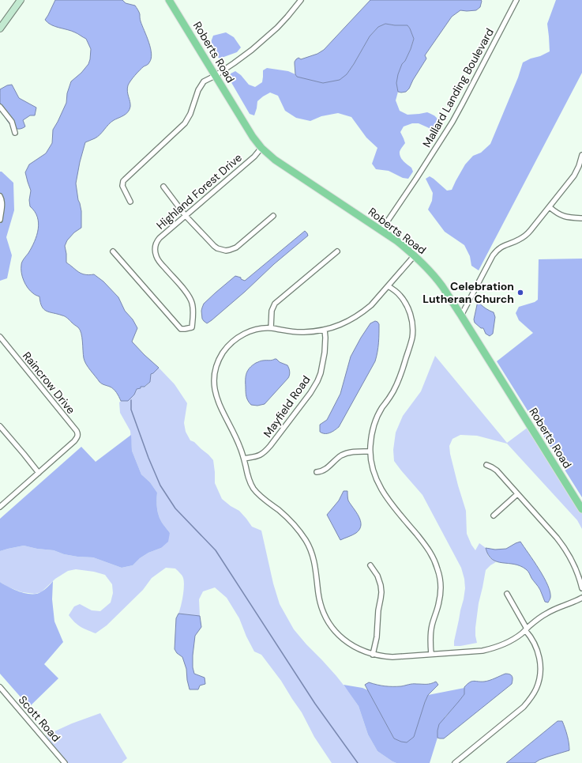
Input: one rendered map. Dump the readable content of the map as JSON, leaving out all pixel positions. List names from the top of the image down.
{
  "streets": {
    "main road": ["Roberts Road"],
    "street": [
      "Mallard Landing Boulevard",
      "Highland Forest Drive",
      "Raincrow Drive",
      "Mayfield Road",
      "Scott Road"
    ]
  },
  "crossings": [
    ["Roberts Road", "Mallard Landing Boulevard"],
    ["Roberts Road", "Highland Forest Drive"]
  ],
  "places": ["Celebration Lutheran Church"]
}
